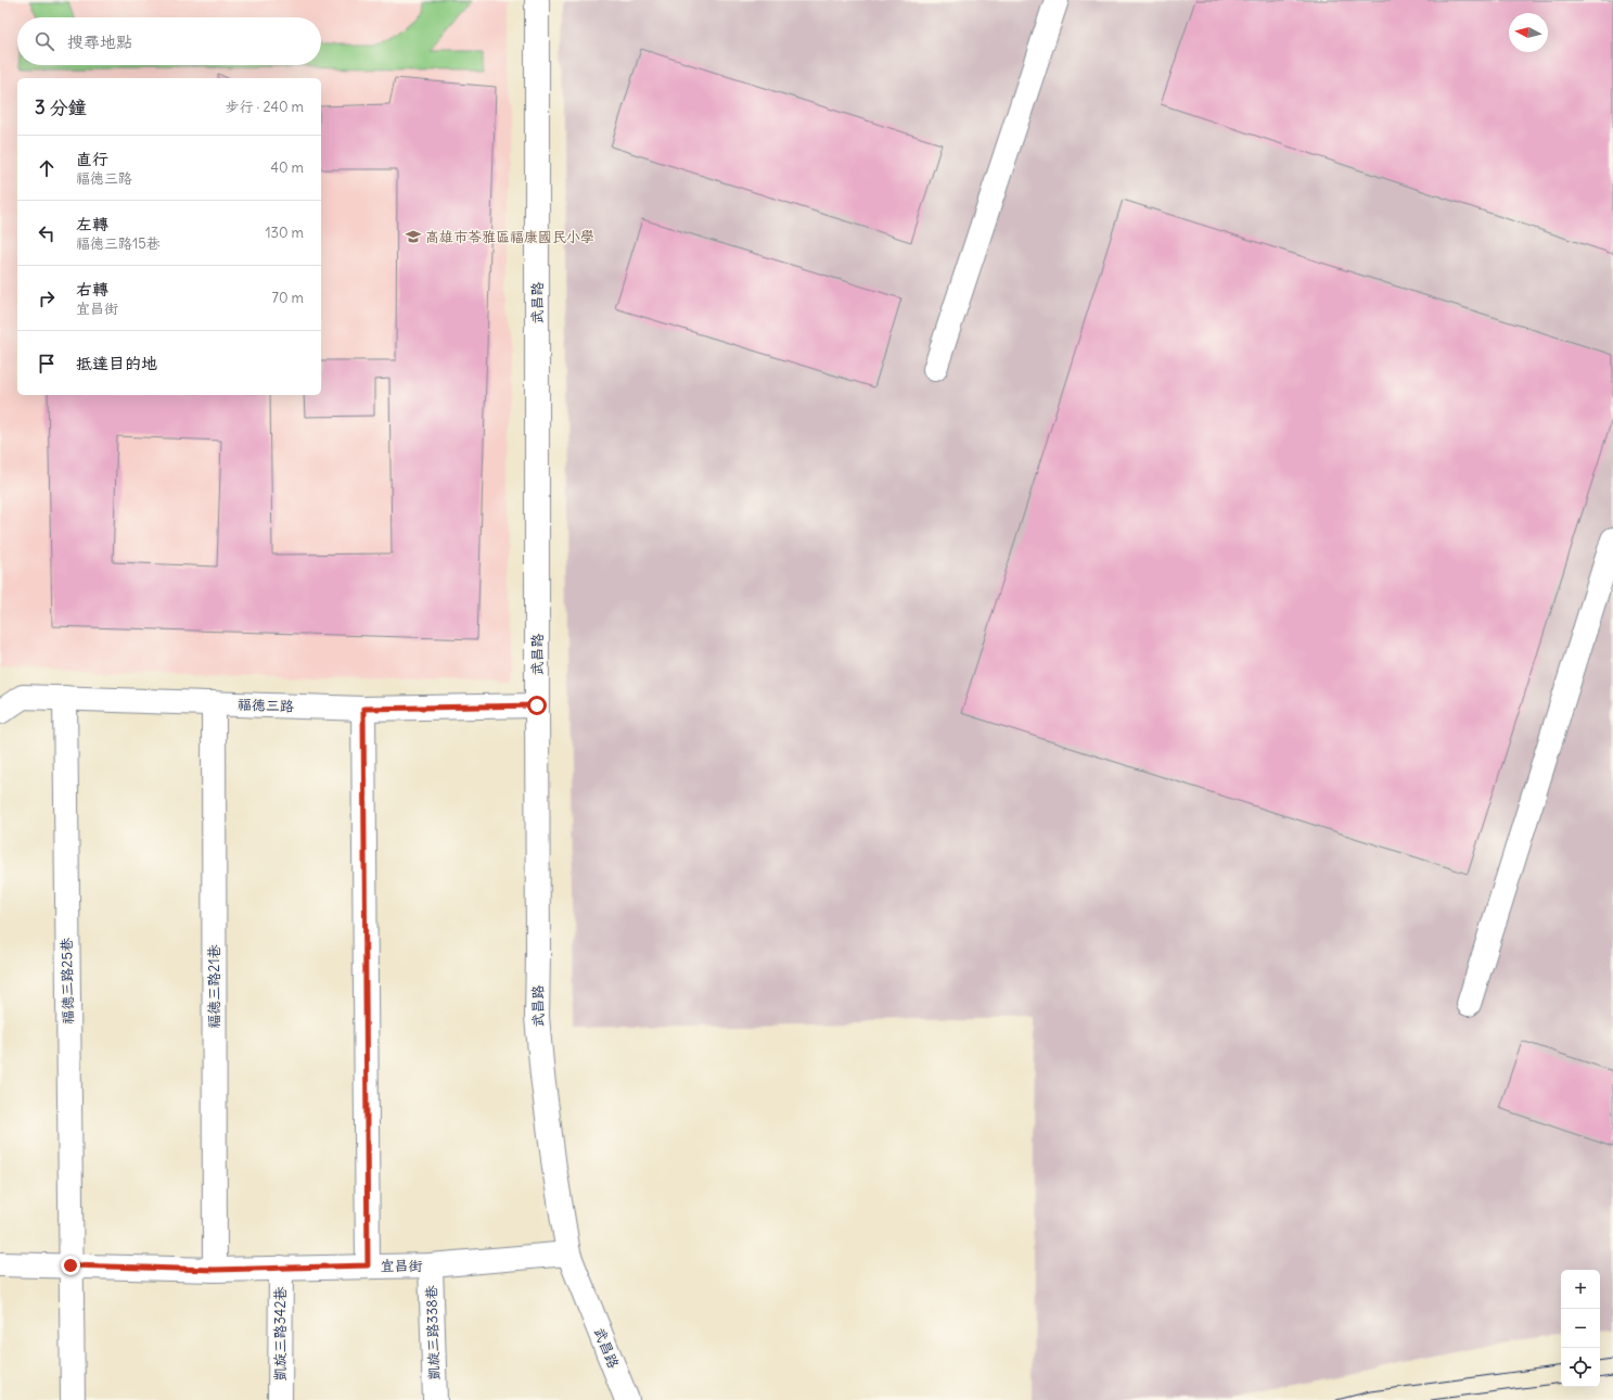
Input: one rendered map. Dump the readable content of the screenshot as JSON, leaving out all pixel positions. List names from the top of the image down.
{
  "streets": {
    "street": [
      "武昌路",
      "福德三路",
      "福德三路25巷",
      "福德三路21巷",
      "宜昌街",
      "凱旋三路338巷",
      "凱旋三路342巷"
    ]
  },
  "crossings": [
    ["武昌路", "福德三路"],
    ["武昌路", "宜昌街"],
    ["福德三路", "福德三路25巷"],
    ["福德三路", "福德三路21巷"],
    ["福德三路25巷", "宜昌街"],
    ["福德三路21巷", "宜昌街"],
    ["宜昌街", "凱旋三路338巷"],
    ["宜昌街", "凱旋三路342巷"]
  ],
  "places": {
    "school or university": ["高雄市苓雅區福康國民小學"]
  },
  "north": "left",
  "page": {
    "search": "搜尋地點",
    "heading": ["3 分鐘", "步行 · 240 m"],
    "list": [
      ["直行", "福德三路", "40 m"],
      ["左轉", "福德三路15巷", "130 m"],
      ["右轉", "宜昌街", "70 m"],
      "抵達目的地"
    ],
    "map_buttons": ["+", "−"]
  }
}
